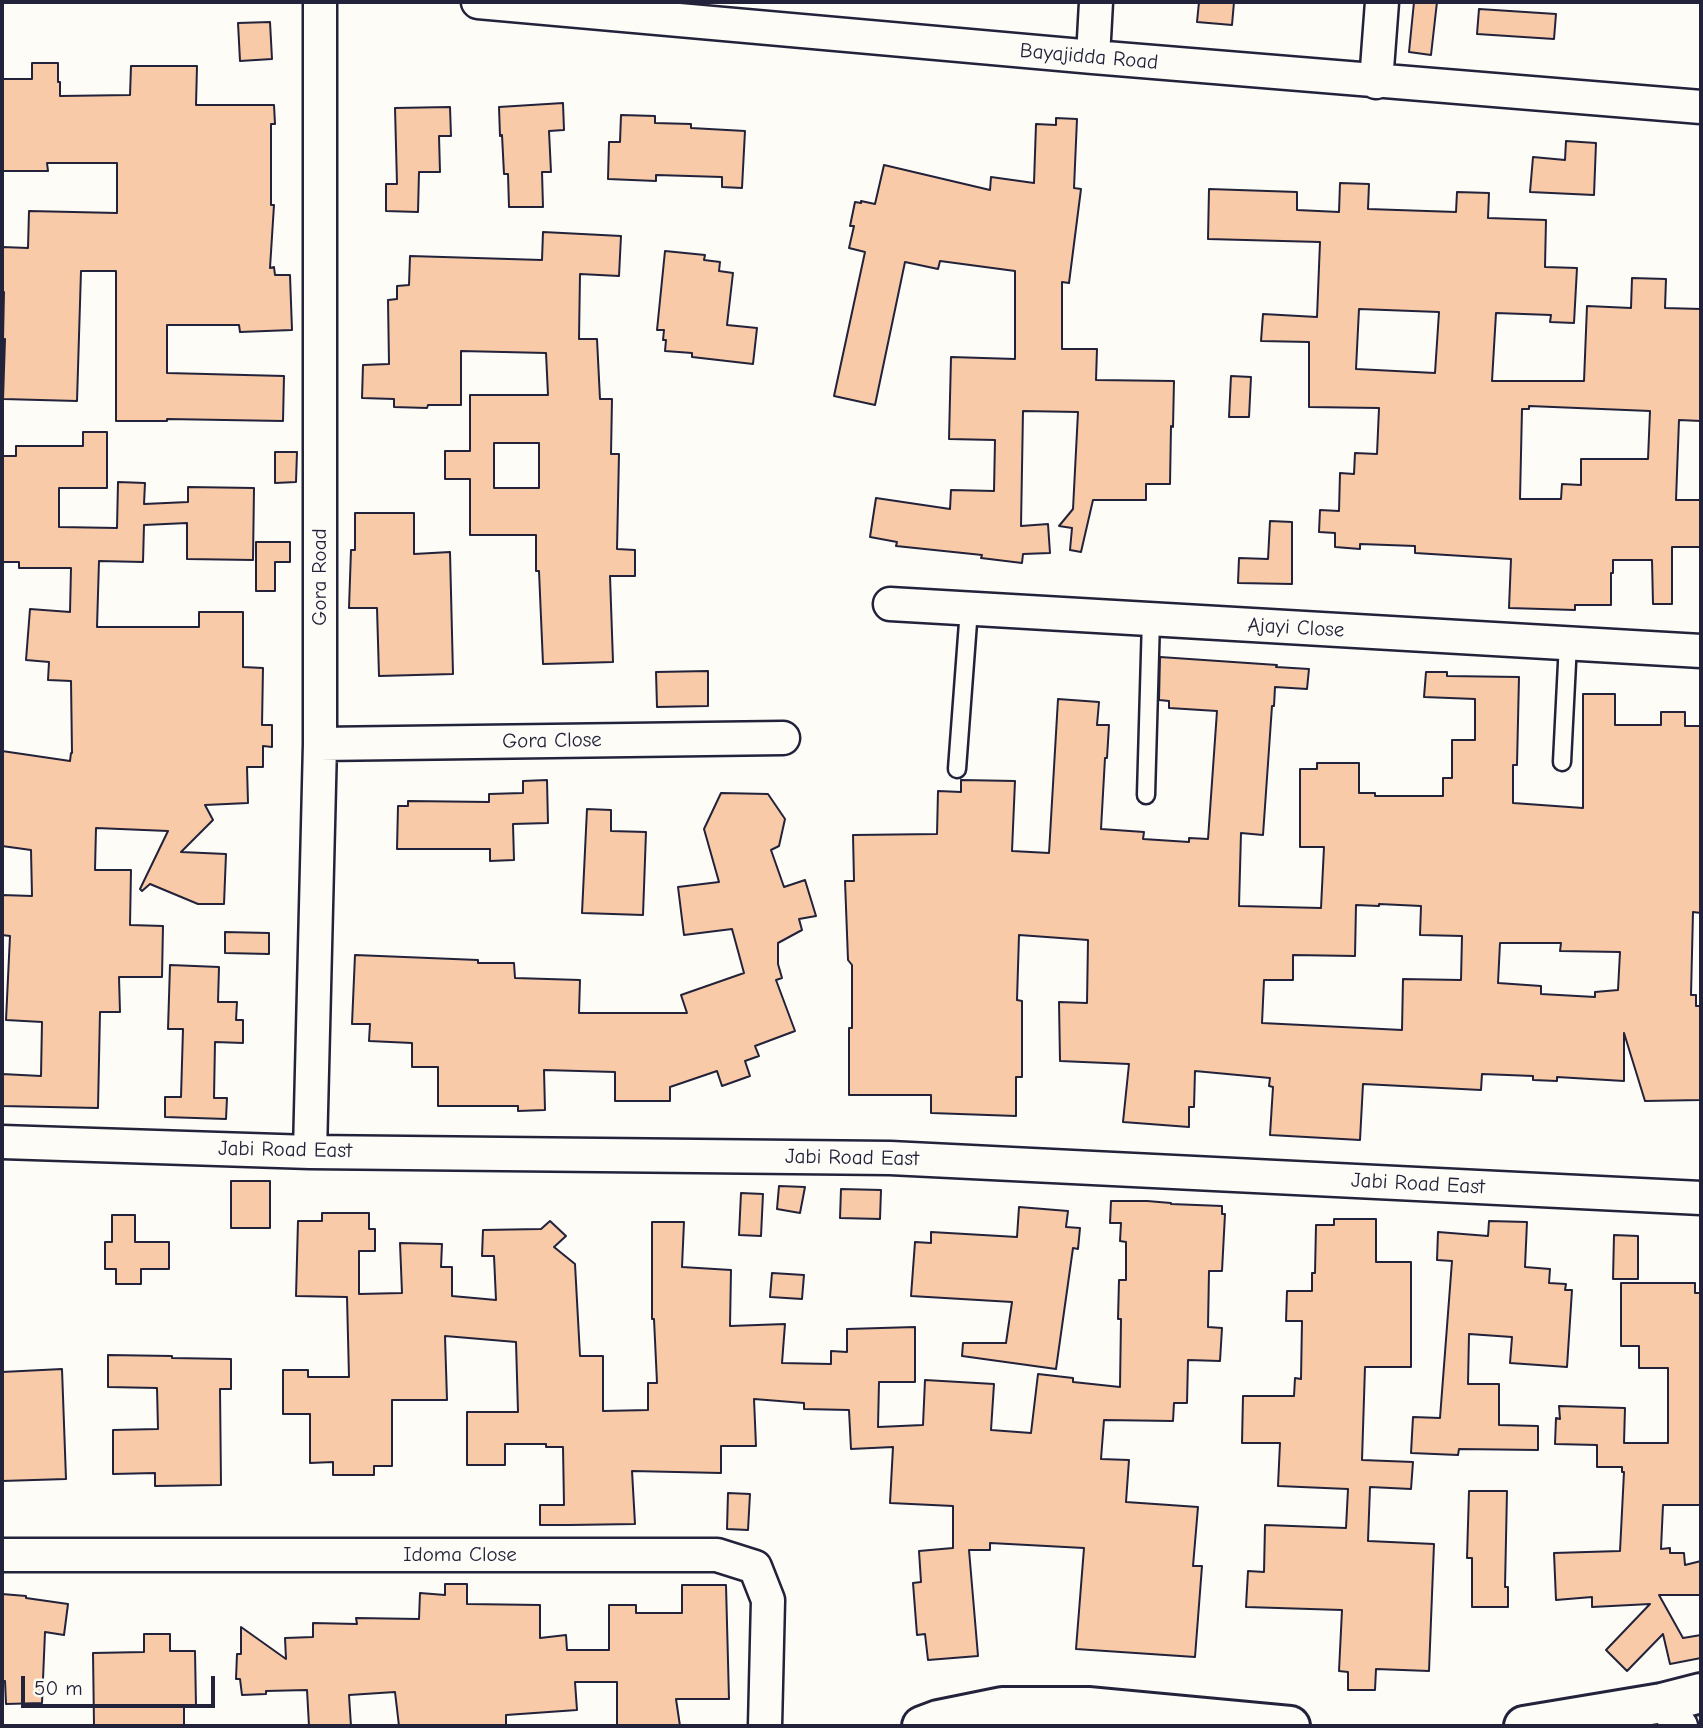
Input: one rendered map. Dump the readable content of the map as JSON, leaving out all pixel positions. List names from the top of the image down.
{
  "streets": {
    "street": [
      "Bayajidda Road",
      "Gora Road",
      "Ajayi Close",
      "Gora Close",
      "Jabi Road East",
      "Idoma Close"
    ]
  },
  "crossings": [
    ["Gora Road", "Gora Close"],
    ["Gora Road", "Jabi Road East"]
  ],
  "scale_bar": "50 m"
}
